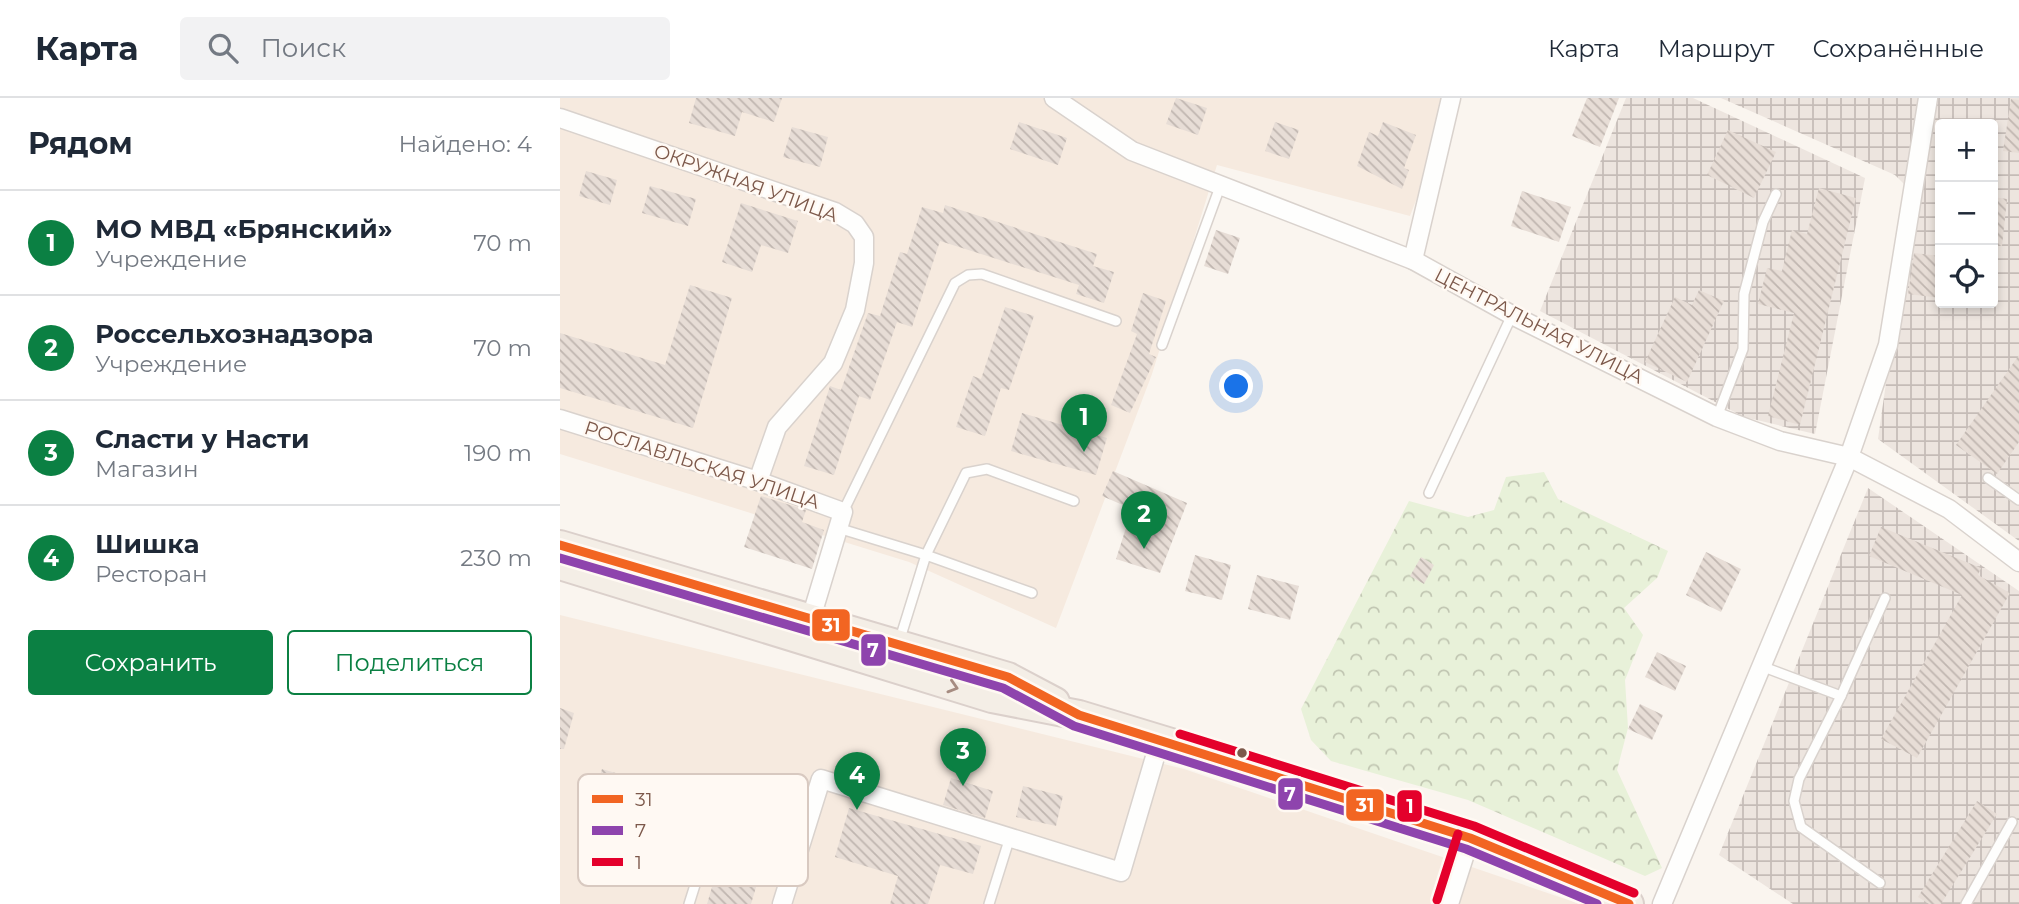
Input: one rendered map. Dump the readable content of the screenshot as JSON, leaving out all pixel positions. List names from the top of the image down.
{
  "streets": {
    "street": ["ОКРУЖНАЯ УЛИЦА", "ЦЕНТРАЛЬНАЯ УЛИЦА", "РОСЛАВЛЬСКАЯ УЛИЦА"]
  },
  "crossings": [
    ["ОКРУЖНАЯ УЛИЦА", "РОСЛАВЛЬСКАЯ УЛИЦА"]
  ],
  "lines": ["transit line 31", "transit line 7", "transit line 1"],
  "legend": ["31", "7", "1"],
  "page": {
    "header": "Карта",
    "search": "Поиск",
    "nav": ["Карта", "Маршрут", "Сохранённые"],
    "heading": ["Рядом", "Найдено: 4"],
    "map_buttons": ["+", "−"],
    "list": [
      {
        "mark": "1",
        "name": "МО МВД «Брянский»",
        "note": "Учреждение",
        "value": "70 m"
      },
      {
        "mark": "2",
        "name": "Россельхознадзора",
        "note": "Учреждение",
        "value": "70 m"
      },
      {
        "mark": "3",
        "name": "Сласти у Насти",
        "note": "Магазин",
        "value": "190 m"
      },
      {
        "mark": "4",
        "name": "Шишка",
        "note": "Ресторан",
        "value": "230 m"
      }
    ],
    "pins": [
      "1",
      "2",
      "3",
      "4"
    ],
    "buttons": ["Сохранить", "Поделиться"]
  }
}
